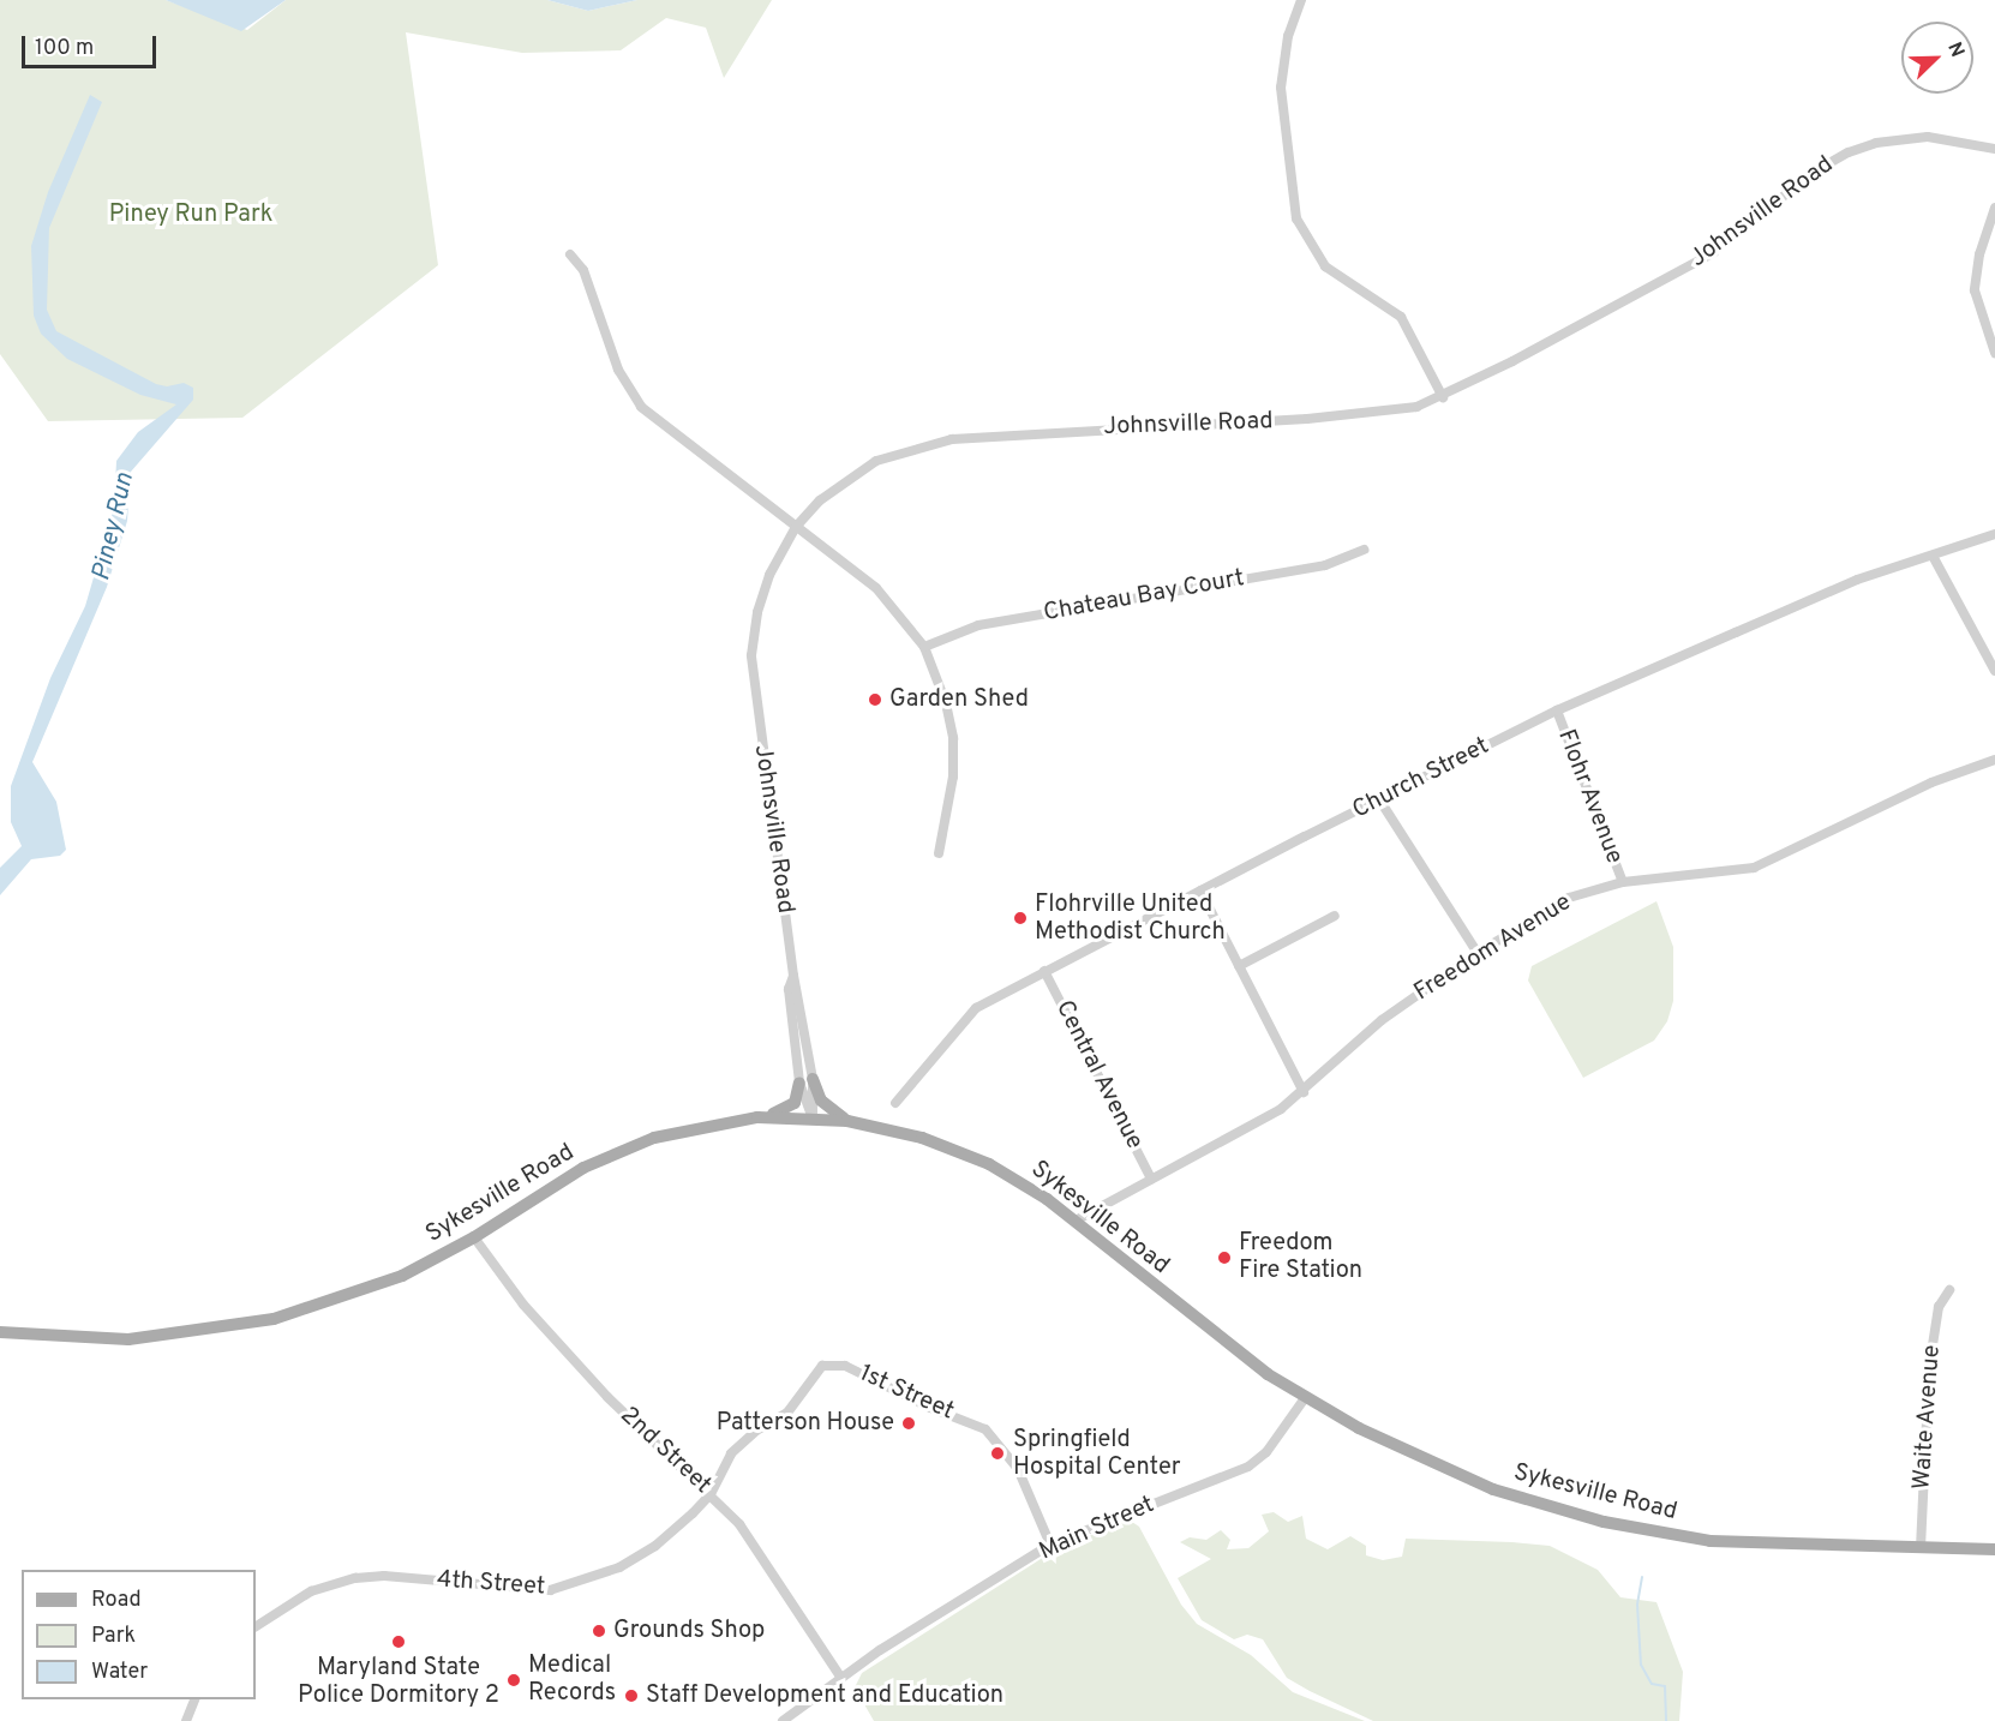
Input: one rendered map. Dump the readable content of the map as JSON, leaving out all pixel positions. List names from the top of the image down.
{
  "streets": {
    "main road": ["Sykesville Road"],
    "street": [
      "Johnsville Road",
      "Chateau Bay Court",
      "Church Street",
      "Flohr Avenue",
      "Freedom Avenue",
      "Central Avenue",
      "1st Street",
      "Waite Avenue",
      "2nd Street",
      "Main Street",
      "4th Street"
    ]
  },
  "crossings": [
    ["Johnsville Road", "Sykesville Road"],
    ["Church Street", "Flohr Avenue"],
    ["Church Street", "Central Avenue"],
    ["Flohr Avenue", "Freedom Avenue"],
    ["Freedom Avenue", "Central Avenue"],
    ["Freedom Avenue", "Sykesville Road"],
    ["Sykesville Road", "Waite Avenue"],
    ["Sykesville Road", "2nd Street"],
    ["Sykesville Road", "Main Street"],
    ["1st Street", "2nd Street"],
    ["1st Street", "Main Street"],
    ["1st Street", "4th Street"],
    ["2nd Street", "Main Street"],
    ["2nd Street", "4th Street"]
  ],
  "water": ["Piney Run"],
  "parks": ["Piney Run Park"],
  "places": [
    "Garden Shed",
    "Flohrville United Methodist Church",
    "Freedom Fire Station",
    "Patterson House",
    "Springfield Hospital Center",
    "Grounds Shop",
    "Maryland State Police Dormitory 2",
    "Medical Records",
    "Staff Development and Education"
  ],
  "legend": ["Road", "Park", "Water"],
  "scale_bar": "100 m",
  "north": "top right"
}
